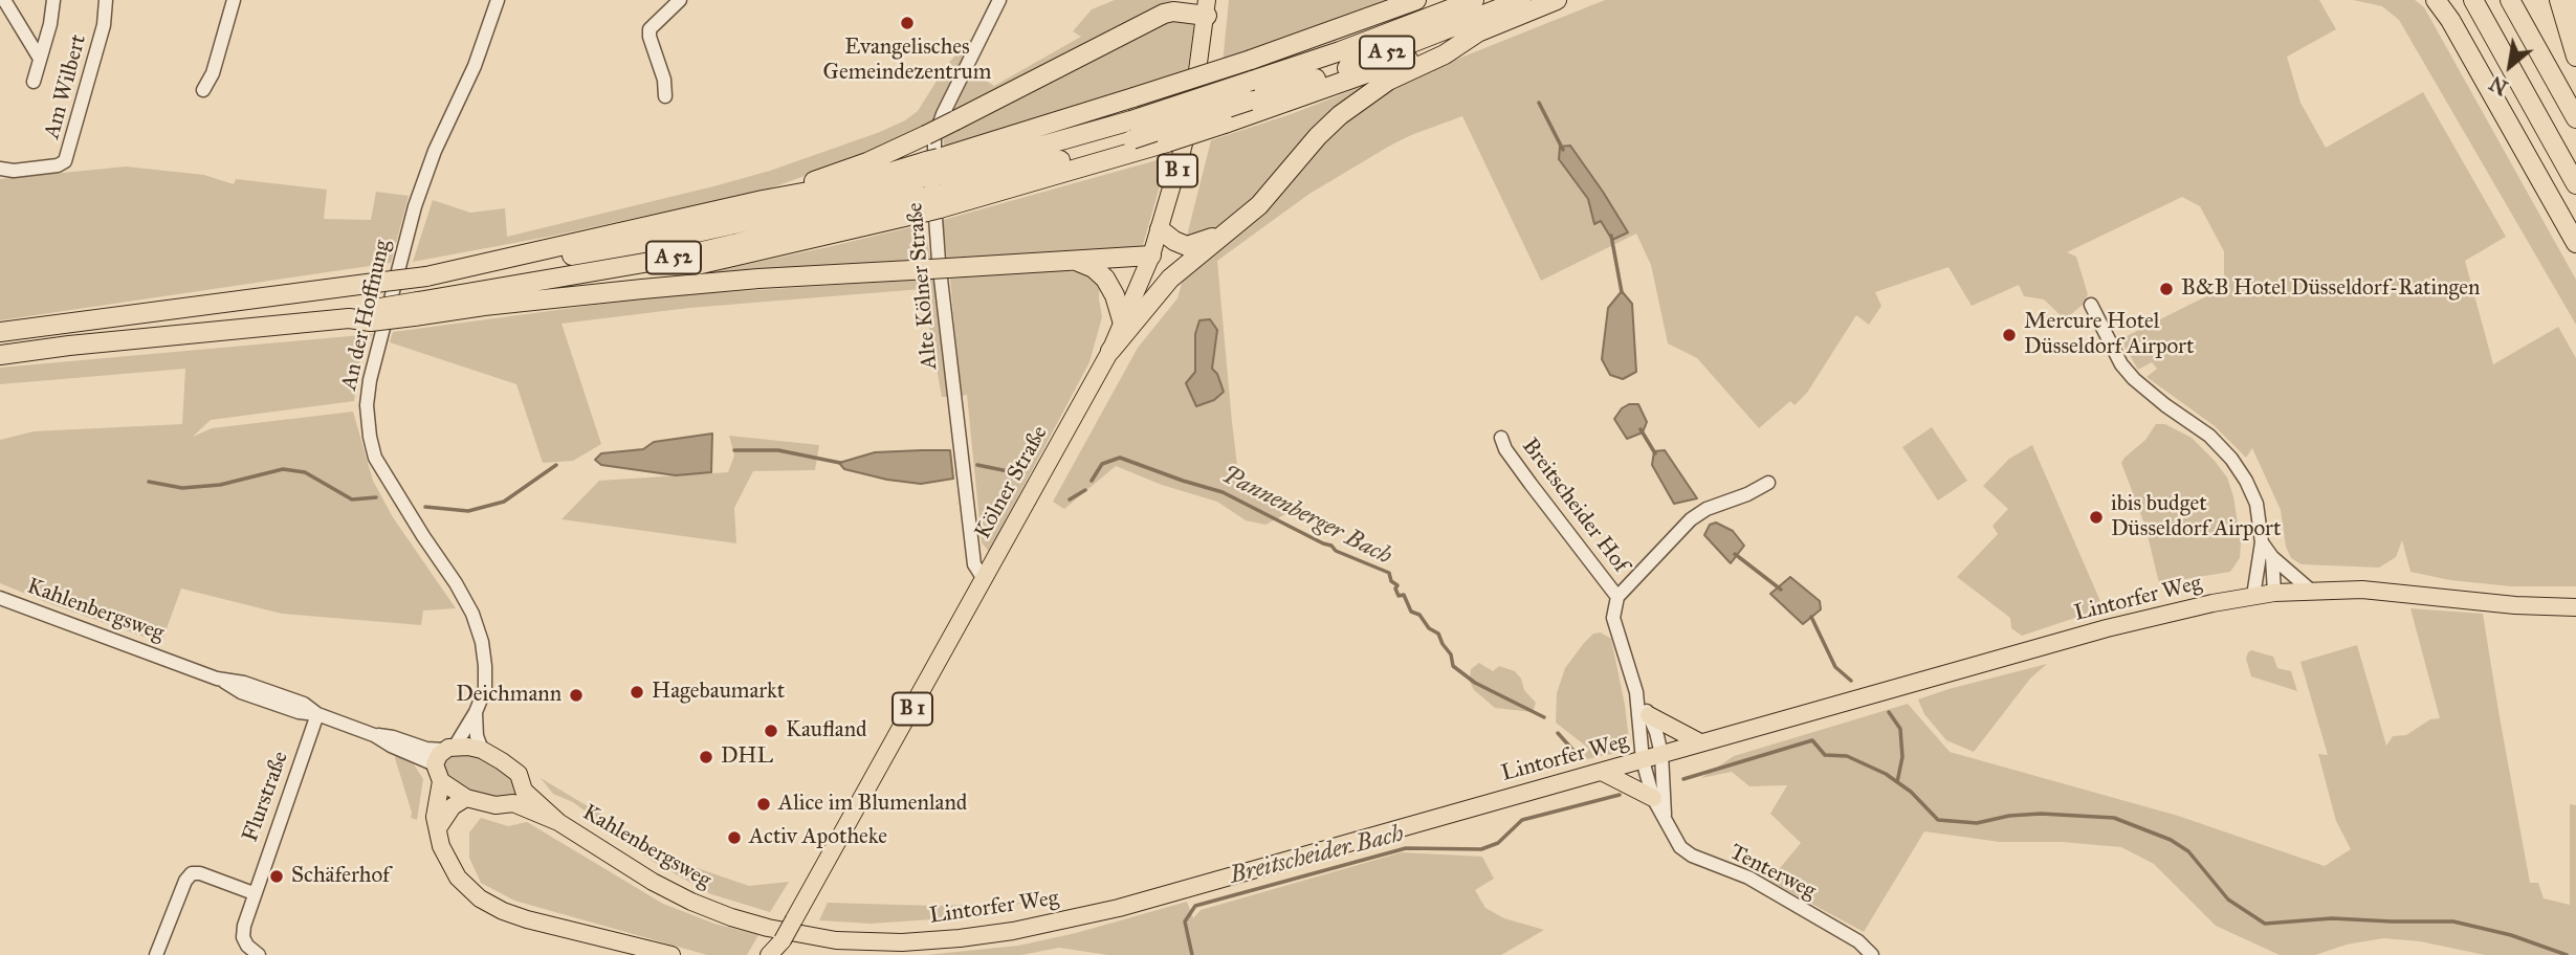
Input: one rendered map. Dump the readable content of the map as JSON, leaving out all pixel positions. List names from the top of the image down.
{
  "streets": {
    "highway": ["A 52"],
    "main road": [
      "B 1",
      "Kölner Straße",
      "Lintorfer Weg",
      "Kahlenbergsweg"
    ],
    "street": [
      "Am Wilbert",
      "Alte Kölner Straße",
      "An der Hoffnung",
      "Breitscheider Hof",
      "Flurstraße",
      "Tenterweg"
    ]
  },
  "crossings": [
    ["Alte Kölner Straße", "Kölner Straße"],
    ["An der Hoffnung", "Kahlenbergsweg"],
    ["Breitscheider Hof", "Lintorfer Weg"],
    ["Breitscheider Hof", "Tenterweg"],
    ["Lintorfer Weg", "Kahlenbergsweg"],
    ["Lintorfer Weg", "Tenterweg"],
    ["Kahlenbergsweg", "Flurstraße"]
  ],
  "water": ["Pannenberger Bach", "Breitscheider Bach"],
  "places": [
    "Evangelisches Gemeindezentrum",
    "B&B Hotel Düsseldorf-Ratingen",
    "Mercure Hotel Düsseldorf Airport",
    "ibis budget Düsseldorf Airport",
    "Hagebaumarkt",
    "Deichmann",
    "Kaufland",
    "DHL",
    "Alice im Blumenland",
    "Activ Apotheke",
    "Schäferhof"
  ],
  "north": "bottom left"
}
